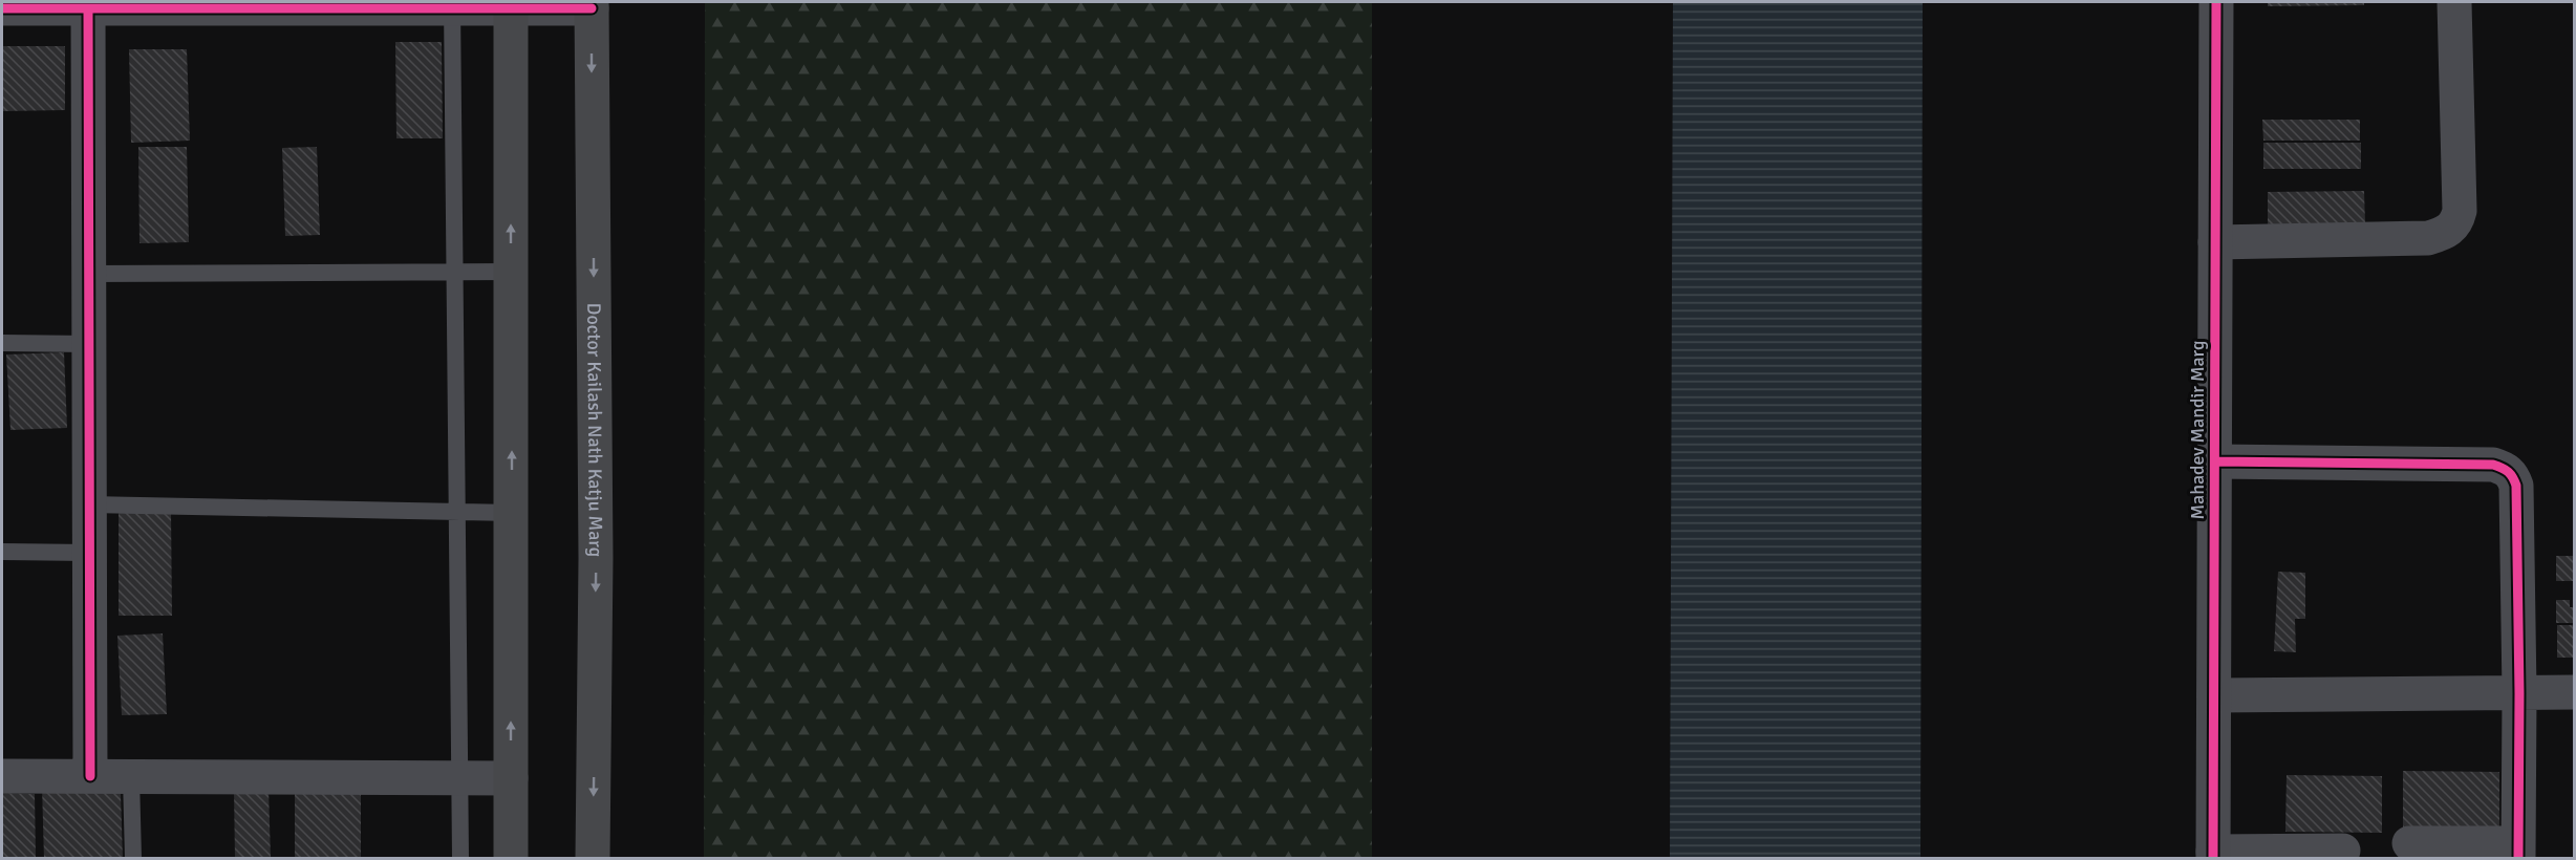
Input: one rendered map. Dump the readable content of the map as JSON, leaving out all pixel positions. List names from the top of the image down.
{
  "streets": {
    "main road": ["Doctor Kailash Nath Katju Marg"],
    "street": ["Mahadev Mandir Marg"]
  }
}
